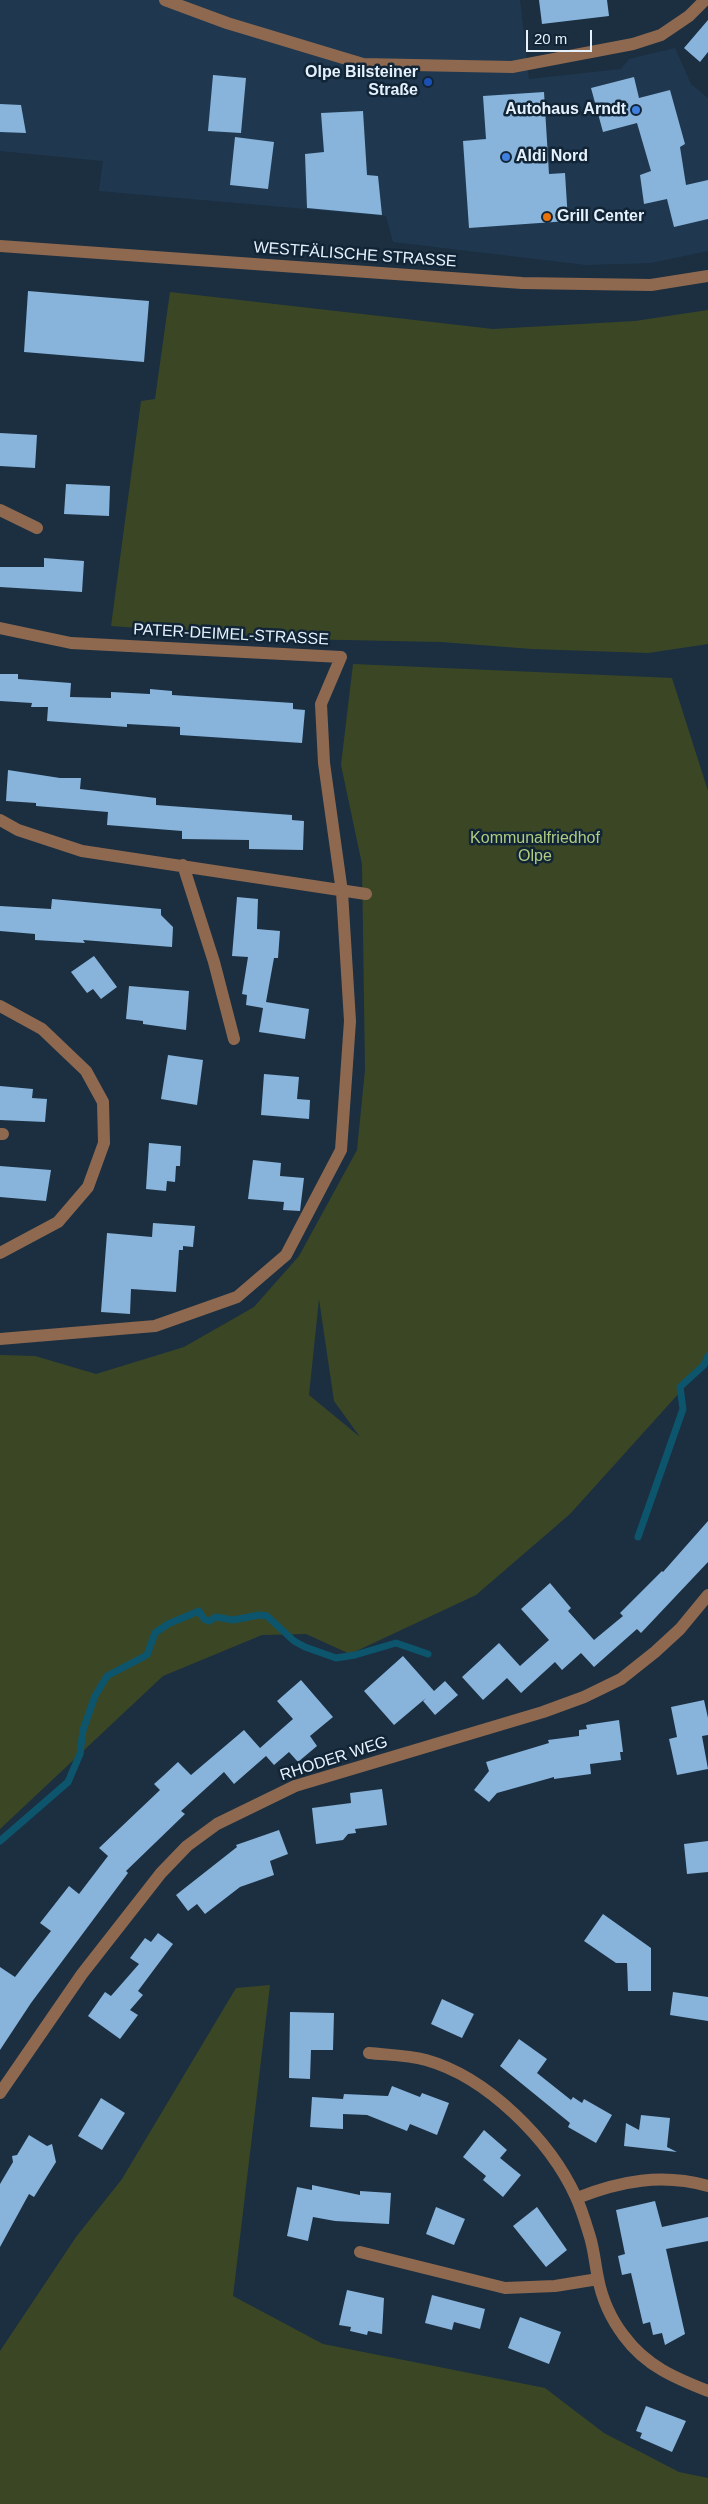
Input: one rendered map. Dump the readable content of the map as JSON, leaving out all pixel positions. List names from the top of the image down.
{
  "streets": {
    "street": ["WESTFÄLISCHE STRASSE", "PATER-DEIMEL-STRASSE", "RHODER WEG"]
  },
  "parks": ["Kommunalfriedhof Olpe"],
  "places": [
    "Olpe Bilsteiner Straße",
    "Autohaus Arndt",
    "Aldi Nord",
    "Grill Center"
  ],
  "scale_bar": "20 m"
}
